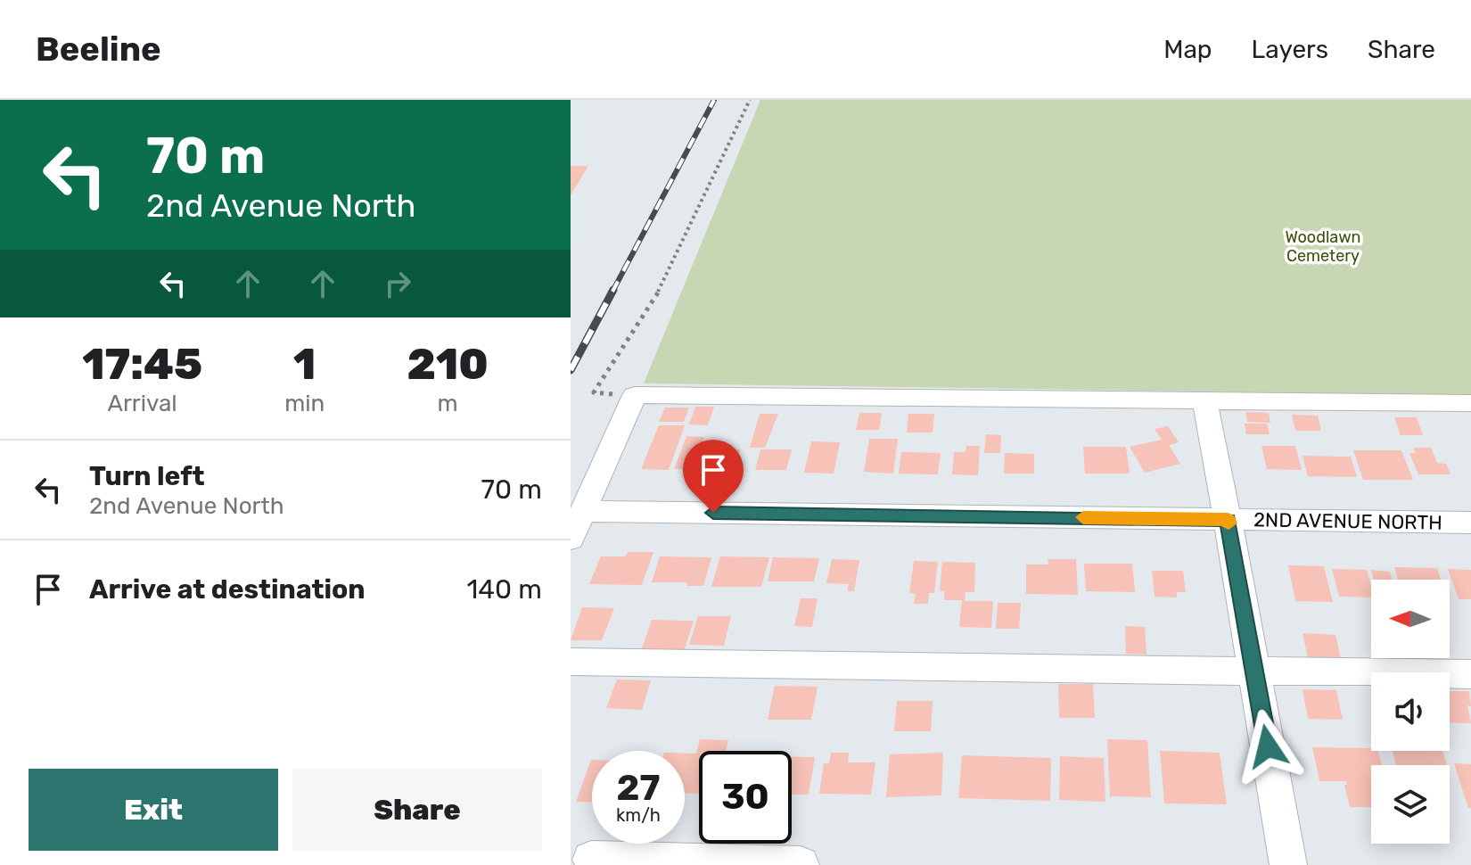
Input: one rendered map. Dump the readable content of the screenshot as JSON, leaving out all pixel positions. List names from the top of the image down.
{
  "streets": {
    "street": ["2ND AVENUE NORTH"]
  },
  "parks": ["Woodlawn Cemetery"],
  "north": "left",
  "page": {
    "header": "Beeline",
    "nav": ["Map", "Layers", "Share"],
    "turn": ["70 m", "2nd Avenue North"],
    "eta": [
      "17:45",
      "Arrival",
      "1",
      "min",
      "210",
      "m"
    ],
    "list": [
      {
        "name": "Turn left",
        "note": "2nd Avenue North",
        "value": "70 m"
      },
      {
        "name": "Arrive at destination",
        "value": "140 m"
      }
    ],
    "speed": "27 km/h",
    "limit": "30",
    "buttons": ["Exit", "Share"]
  }
}
